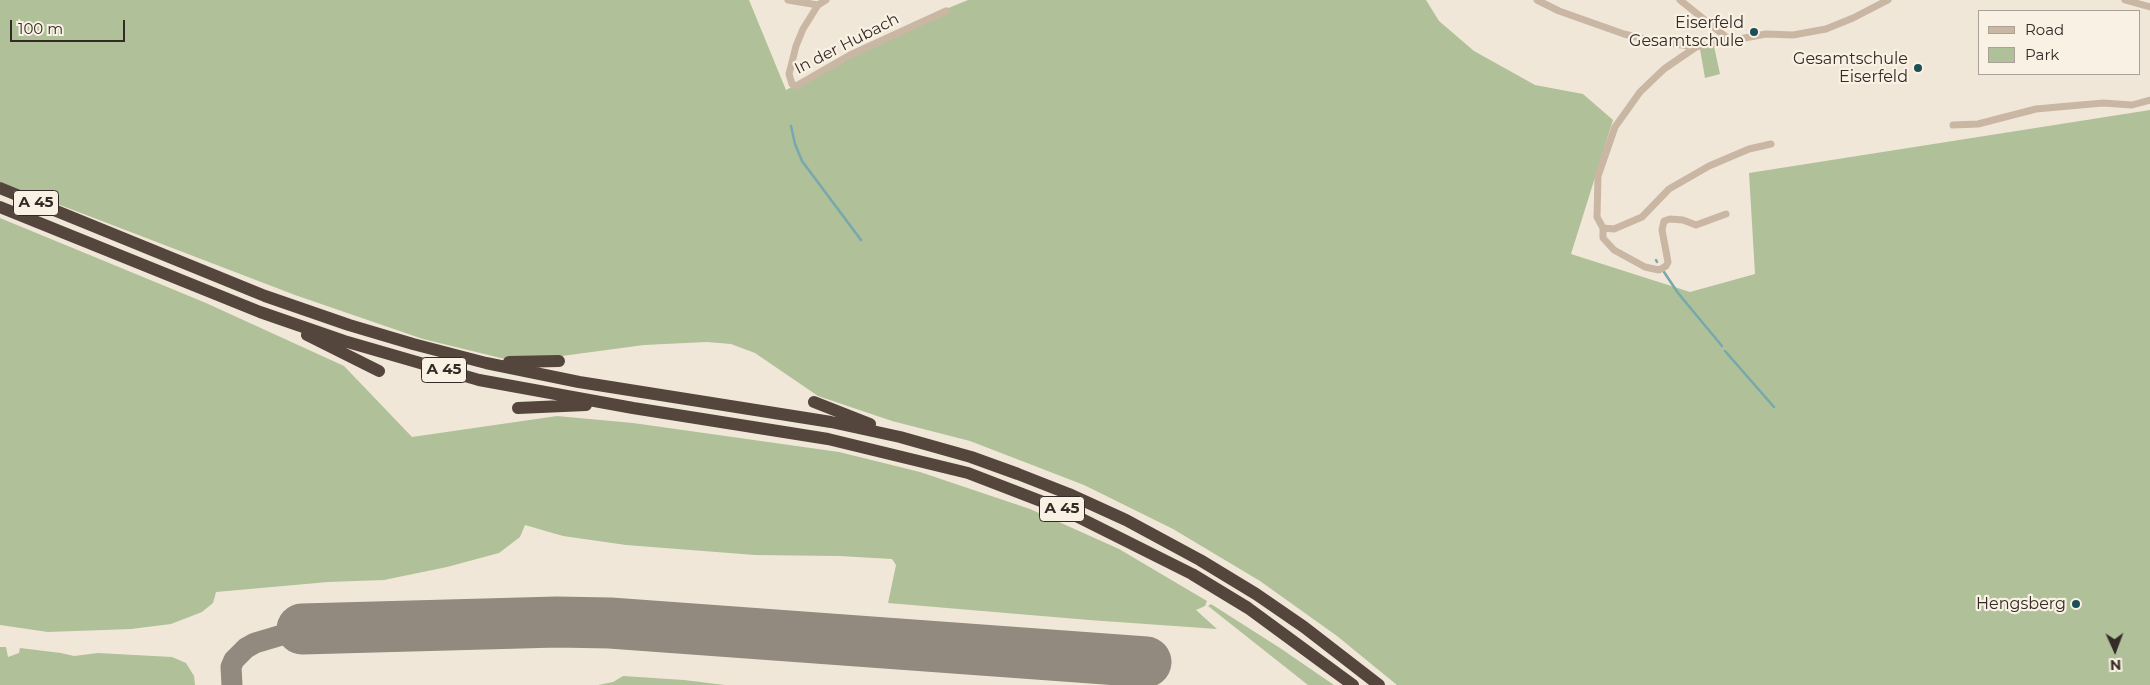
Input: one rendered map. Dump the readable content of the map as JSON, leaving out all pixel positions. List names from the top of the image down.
{
  "streets": {
    "highway": ["A 45"],
    "street": ["In der Hubach"]
  },
  "places": ["Eiserfeld Gesamtschule", "Gesamtschule Eiserfeld", "Hengsberg"],
  "legend": ["Road", "Park"],
  "scale_bar": "100 m",
  "north": "bottom"
}
